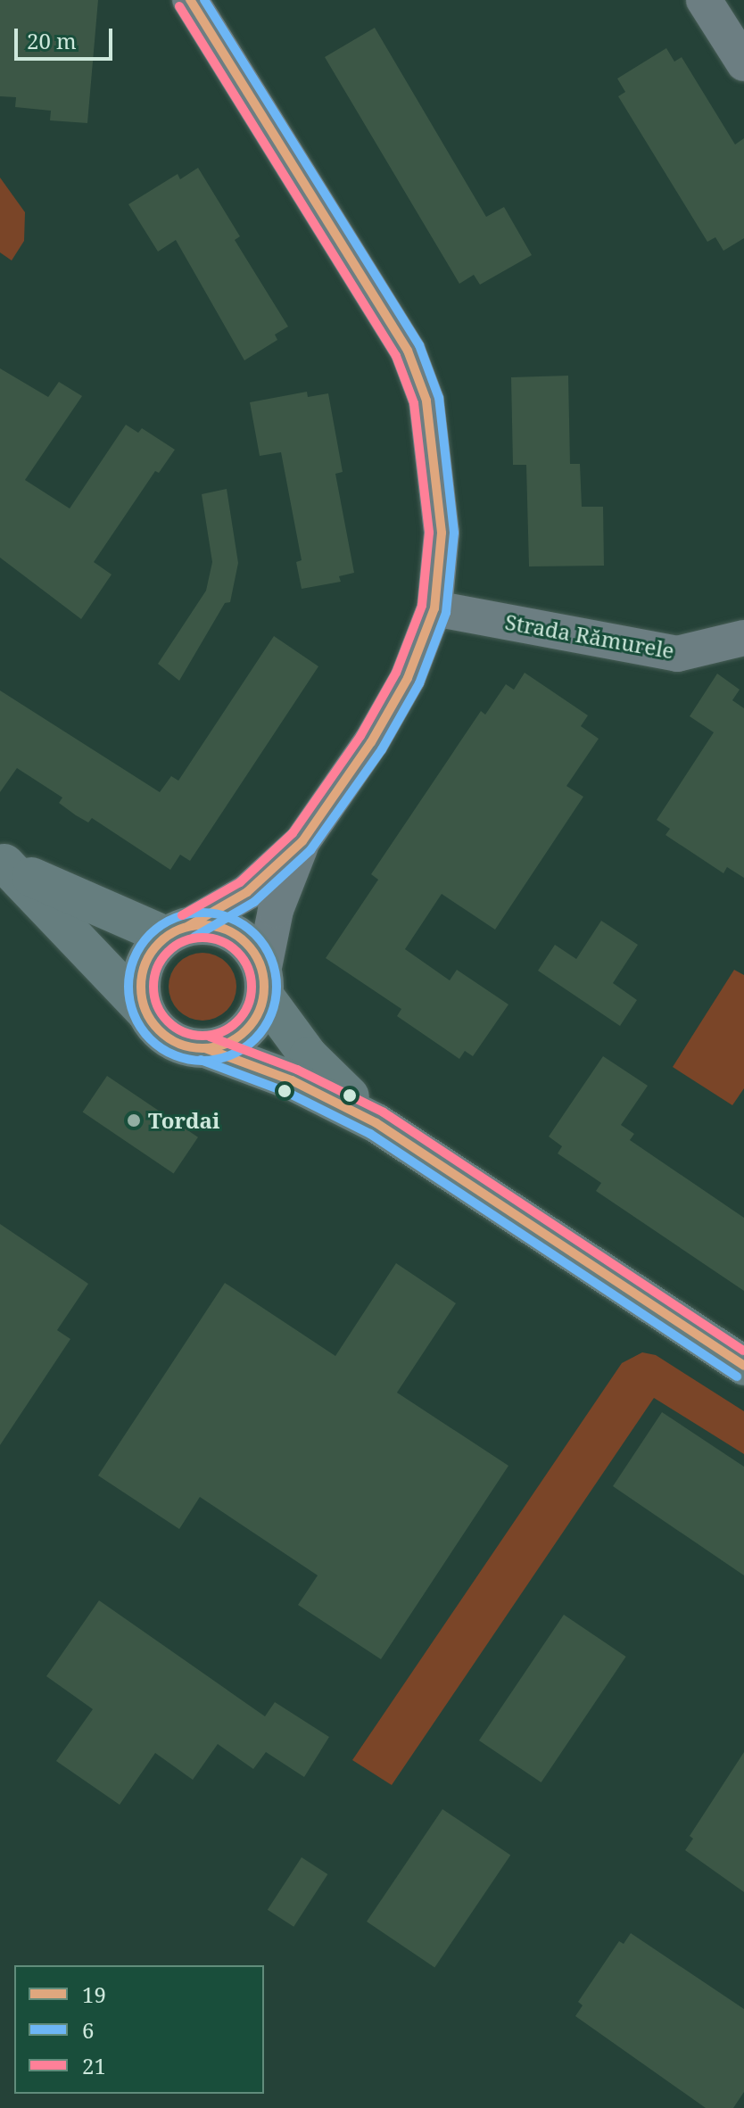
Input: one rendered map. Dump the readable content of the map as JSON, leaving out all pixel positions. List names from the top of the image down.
{
  "streets": {
    "street": ["Strada Rămurele"]
  },
  "places": ["Tordai"],
  "lines": ["transit line 19", "transit line 6", "transit line 21"],
  "legend": ["19", "6", "21"],
  "scale_bar": "20 m"
}
